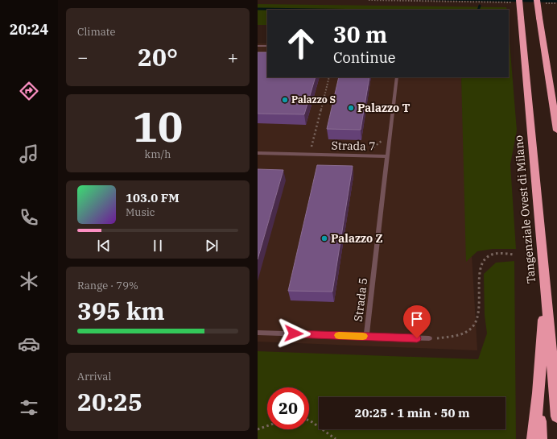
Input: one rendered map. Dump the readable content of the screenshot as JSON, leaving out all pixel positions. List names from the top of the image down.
{
  "streets": {
    "highway": ["Tangenziale Ovest di Milano"],
    "lane": ["Strada 7", "Strada 5"]
  },
  "crossings": [
    ["Strada 7", "Strada 5"]
  ],
  "places": ["Palazzo S", "Palazzo T", "Palazzo Z"],
  "page": {
    "tabs": "20:24",
    "tile": [
      "Climate",
      ["10", "km/h"],
      ["Range · 79%", "395 km"],
      ["Arrival", "20:25"]
    ],
    "turn": ["30 m", "Continue"],
    "heat": ["−", "20°", "+"],
    "song": ["103.0 FM", "Music"],
    "limit": "20",
    "trip": "20:25 · 1 min · 50 m"
  }
}
